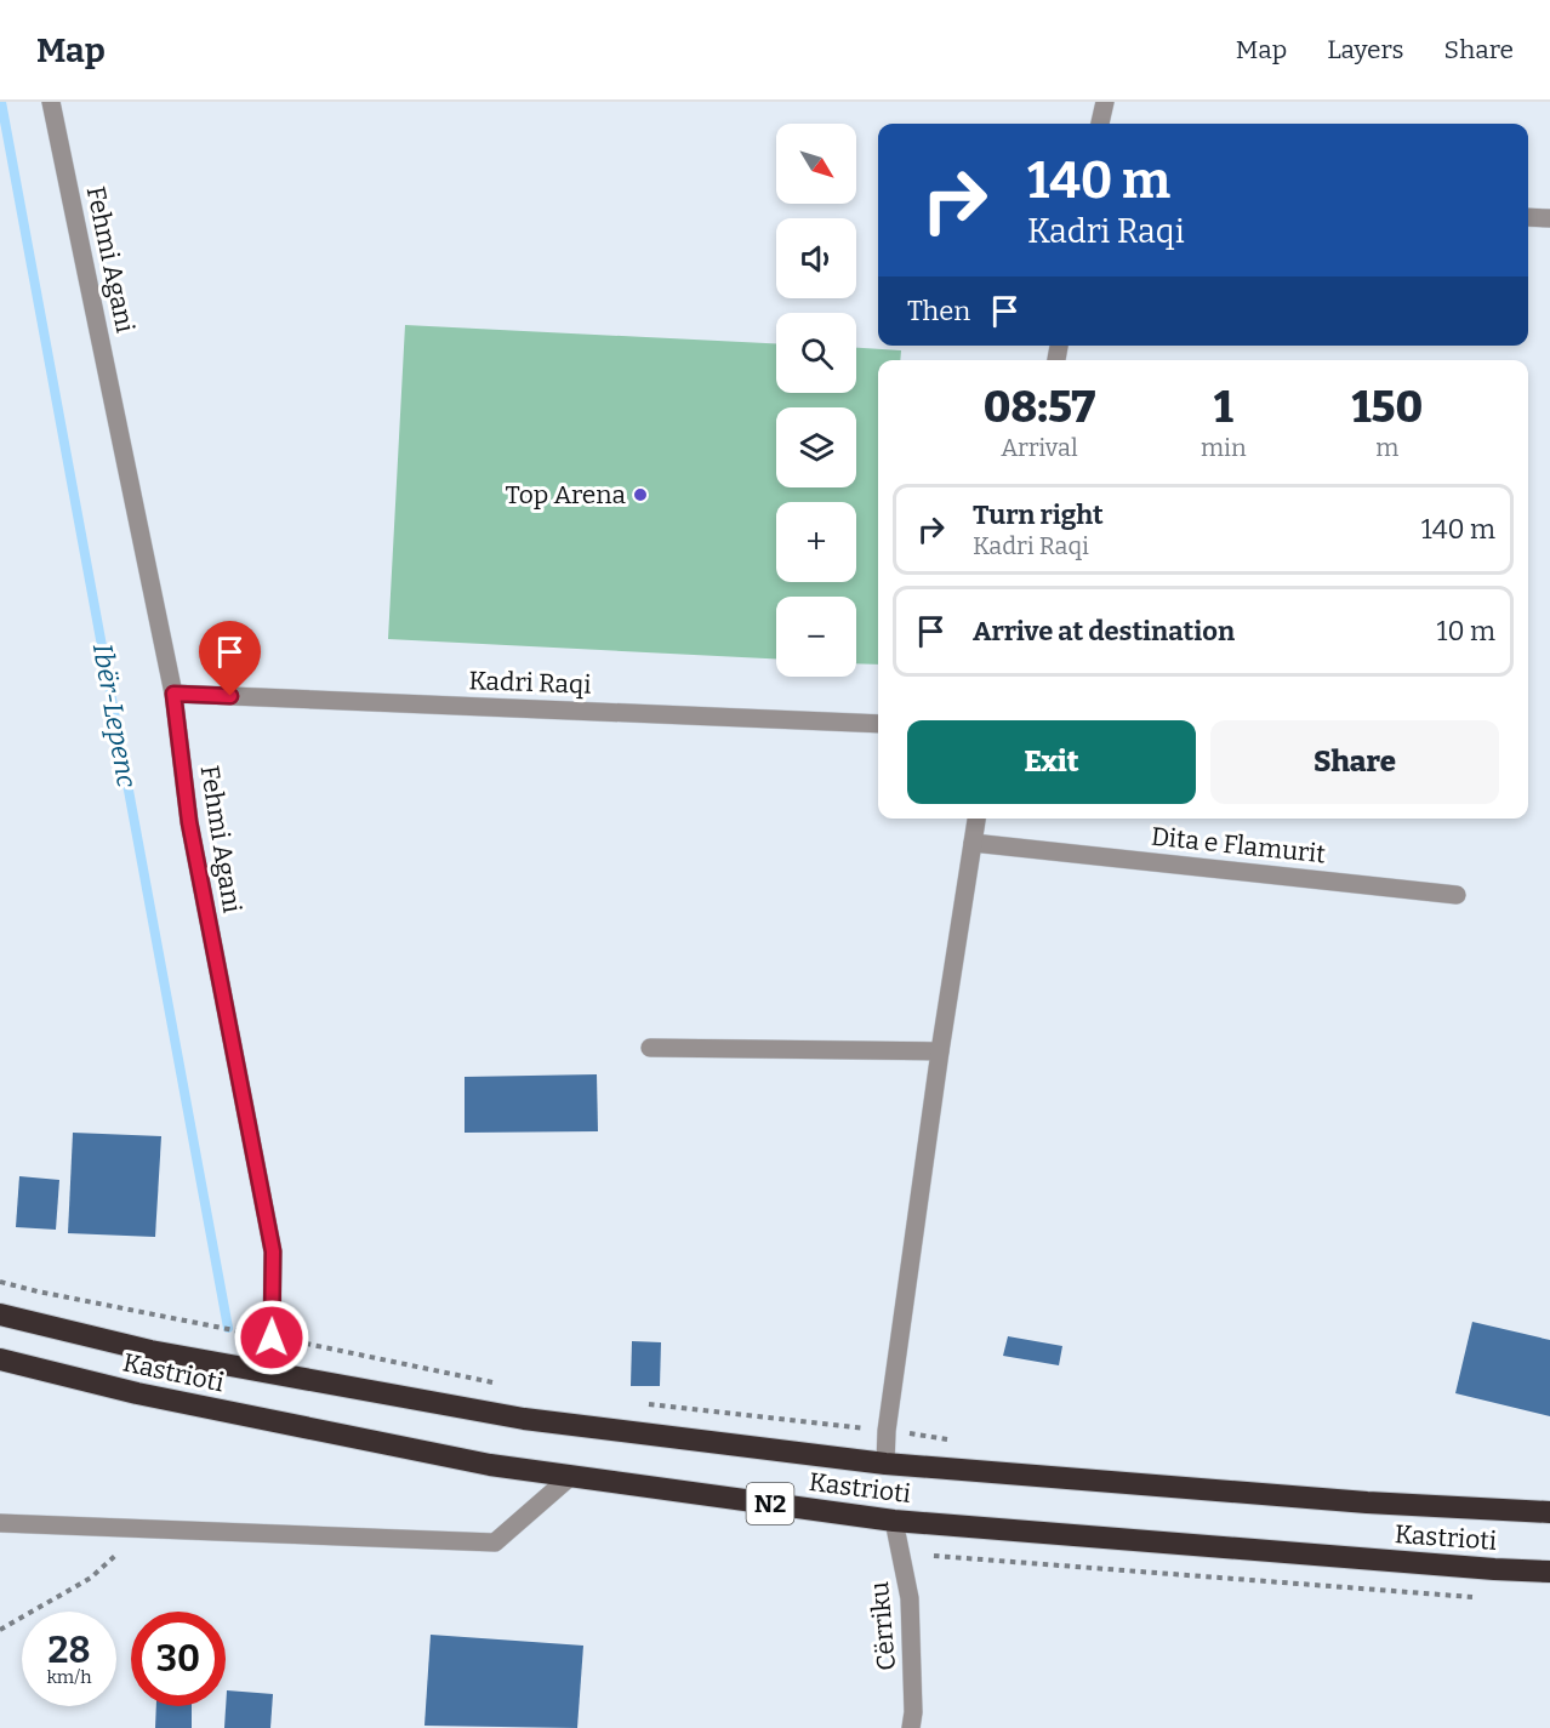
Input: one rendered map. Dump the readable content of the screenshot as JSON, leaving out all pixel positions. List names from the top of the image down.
{
  "streets": {
    "highway": ["Kastrioti", "N2"],
    "street": [
      "Fehmi Agani",
      "Kadri Raqi",
      "Dita e Flamurit",
      "Cërriku"
    ]
  },
  "crossings": [
    ["Fehmi Agani", "Kadri Raqi"],
    ["Fehmi Agani", "Kastrioti"],
    ["Kastrioti", "Cërriku"]
  ],
  "water": ["Ibër-Lepenc"],
  "places": ["Top Arena"],
  "north": "bottom right",
  "page": {
    "header": "Map",
    "nav": ["Map", "Layers", "Share"],
    "map_buttons": ["+", "−"],
    "turn": ["140 m", "Kadri Raqi"],
    "then": "Then",
    "eta": [
      "08:57",
      "Arrival",
      "1",
      "min",
      "150",
      "m"
    ],
    "list": [
      {
        "name": "Turn right",
        "note": "Kadri Raqi",
        "value": "140 m"
      },
      {
        "name": "Arrive at destination",
        "value": "10 m"
      }
    ],
    "buttons": ["Exit", "Share"],
    "speed": "28 km/h",
    "limit": "30"
  }
}
